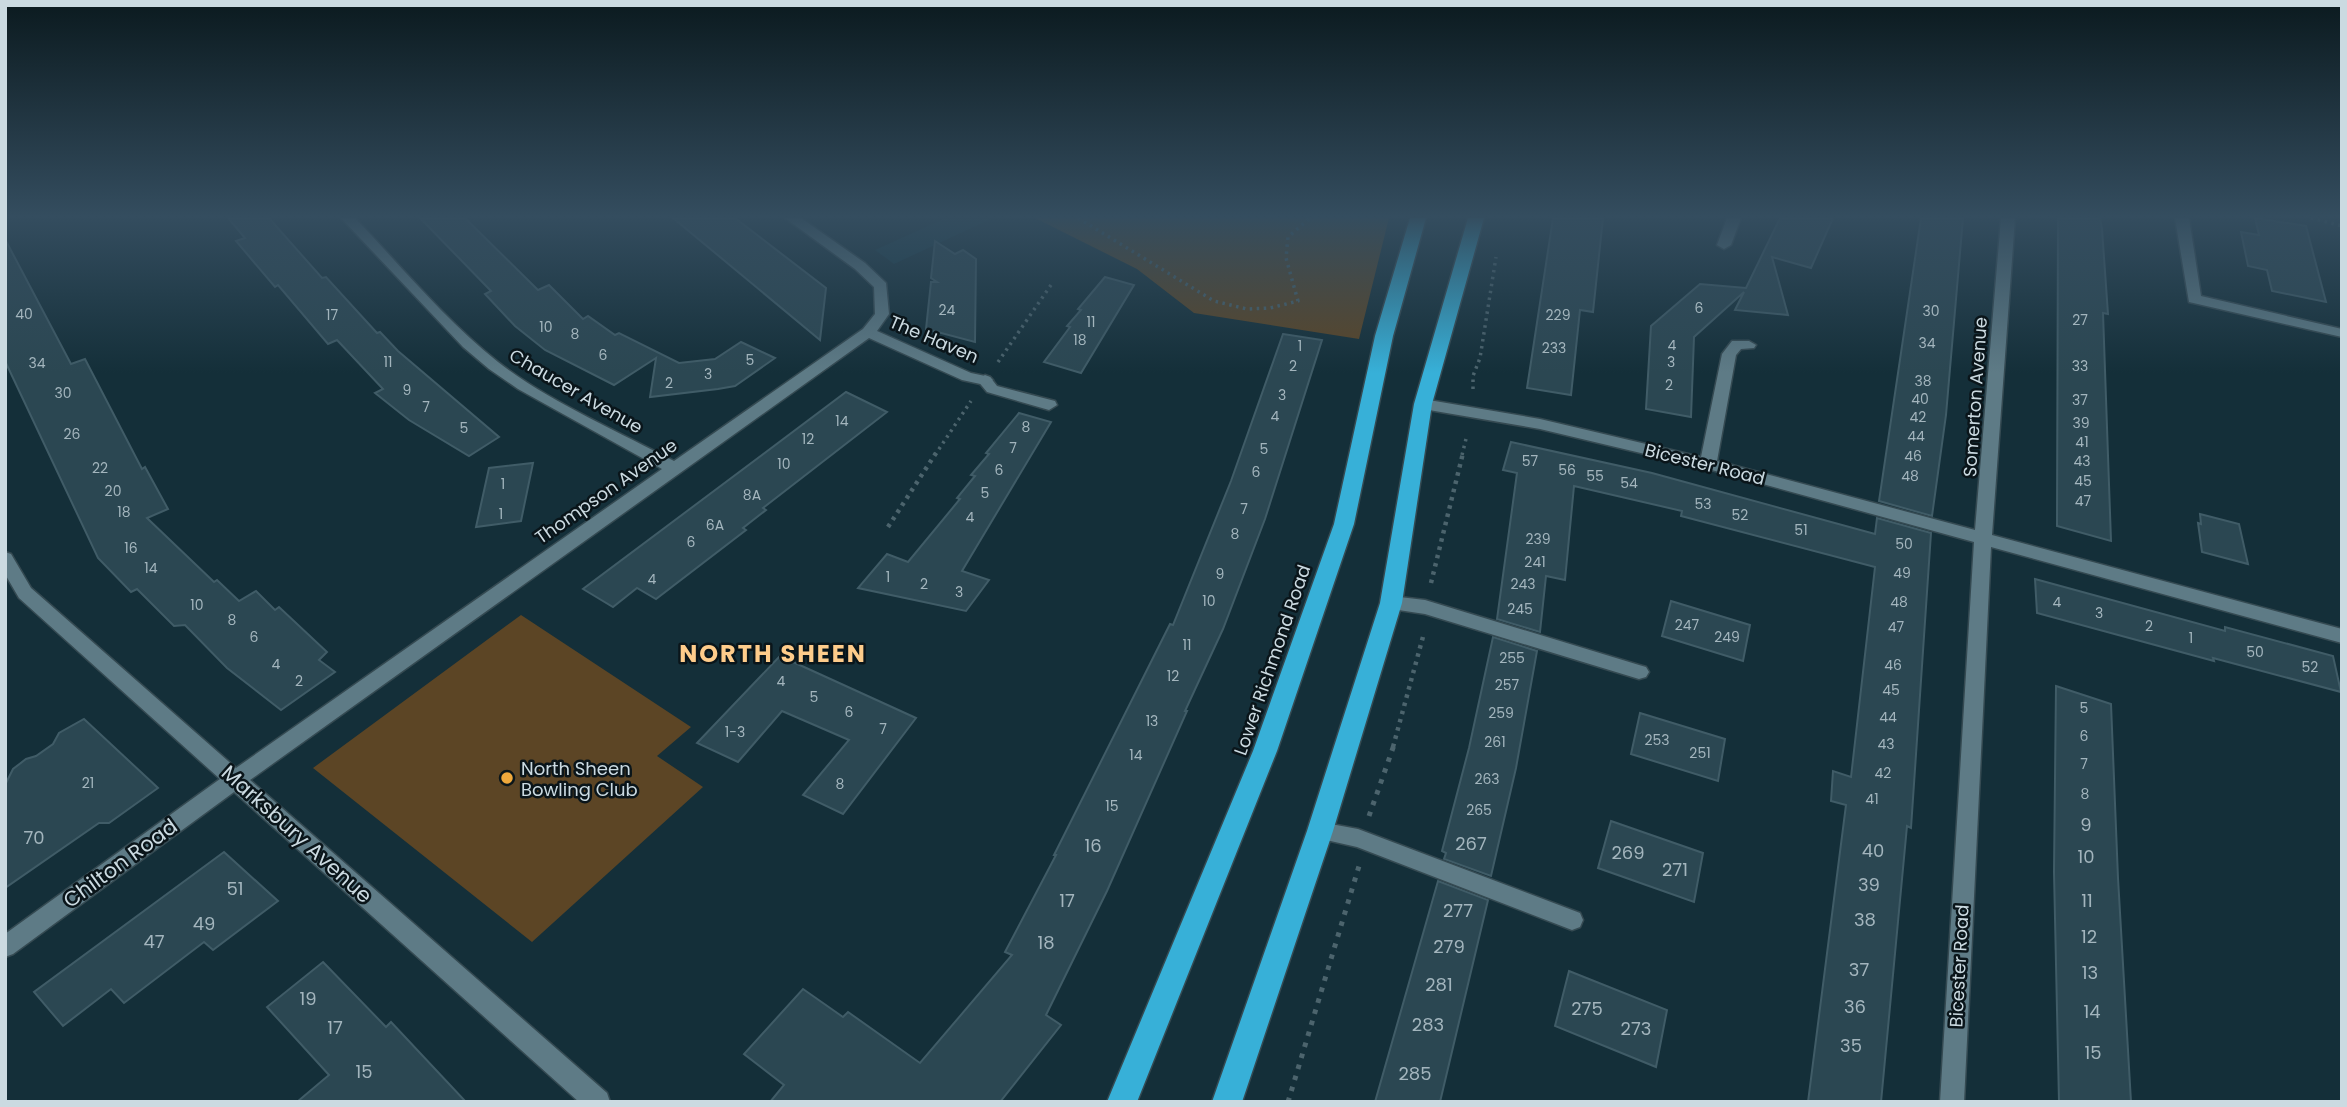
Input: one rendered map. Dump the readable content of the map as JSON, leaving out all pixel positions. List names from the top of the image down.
{
  "streets": {
    "highway": ["Lower Richmond Road"],
    "street": [
      "The Haven",
      "Chaucer Avenue",
      "Somerton Avenue",
      "Bicester Road",
      "Thompson Avenue",
      "Marksbury Avenue",
      "Chilton Road"
    ]
  },
  "crossings": [
    ["The Haven", "Thompson Avenue"],
    ["Chaucer Avenue", "Thompson Avenue"],
    ["Somerton Avenue", "Bicester Road"],
    ["Thompson Avenue", "Marksbury Avenue"],
    ["Thompson Avenue", "Chilton Road"],
    ["Marksbury Avenue", "Chilton Road"]
  ],
  "districts": ["NORTH SHEEN"],
  "places": ["North Sheen Bowling Club"],
  "house_numbers": [
    "6",
    "24",
    "30",
    "40",
    "17",
    "229",
    "27",
    "11",
    "10",
    "8",
    "18",
    "34",
    "4",
    "1",
    "233",
    "6",
    "5",
    "11",
    "3",
    "34",
    "2",
    "33",
    "3",
    "38",
    "2",
    "2",
    "9",
    "30",
    "3",
    "40",
    "37",
    "7",
    "4",
    "42",
    "14",
    "39",
    "8",
    "5",
    "26",
    "44",
    "12",
    "41",
    "7",
    "5",
    "46",
    "57",
    "43",
    "10",
    "22",
    "6",
    "56",
    "6",
    "55",
    "48",
    "45",
    "54",
    "1",
    "20",
    "5",
    "8A",
    "47",
    "53",
    "7",
    "18",
    "1",
    "52",
    "4",
    "6A",
    "51",
    "8",
    "239",
    "6",
    "50",
    "16",
    "241",
    "14",
    "49",
    "9",
    "1",
    "4",
    "2",
    "243",
    "3",
    "10",
    "48",
    "4",
    "10",
    "245",
    "3",
    "8",
    "247",
    "2",
    "47",
    "6",
    "249",
    "1",
    "11",
    "50",
    "255",
    "4",
    "46",
    "52",
    "12",
    "2",
    "4",
    "257",
    "45",
    "5",
    "5",
    "6",
    "259",
    "44",
    "13",
    "7",
    "1-3",
    "6",
    "253",
    "261",
    "43",
    "251",
    "14",
    "7",
    "42",
    "263",
    "21",
    "8",
    "8",
    "41",
    "15",
    "265",
    "9",
    "70",
    "267",
    "16",
    "40",
    "269",
    "10",
    "271",
    "39",
    "51",
    "17",
    "11",
    "277",
    "38",
    "49",
    "12",
    "47",
    "18",
    "279",
    "37",
    "13",
    "281",
    "19",
    "36",
    "275",
    "14",
    "283",
    "17",
    "273",
    "35",
    "15",
    "15",
    "285"
  ]
}
